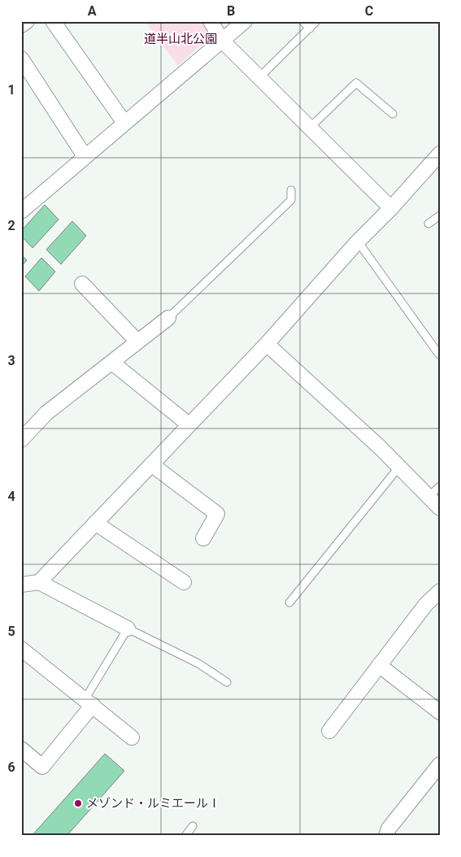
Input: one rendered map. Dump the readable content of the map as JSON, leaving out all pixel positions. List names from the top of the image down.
{
  "parks": ["道半山北公園"],
  "places": ["メゾンド・ルミエールⅠ"],
  "grid": {
    "columns": ["A", "B", "C"],
    "rows": [
      "1",
      "2",
      "3",
      "4",
      "5",
      "6"
    ]
  }
}
